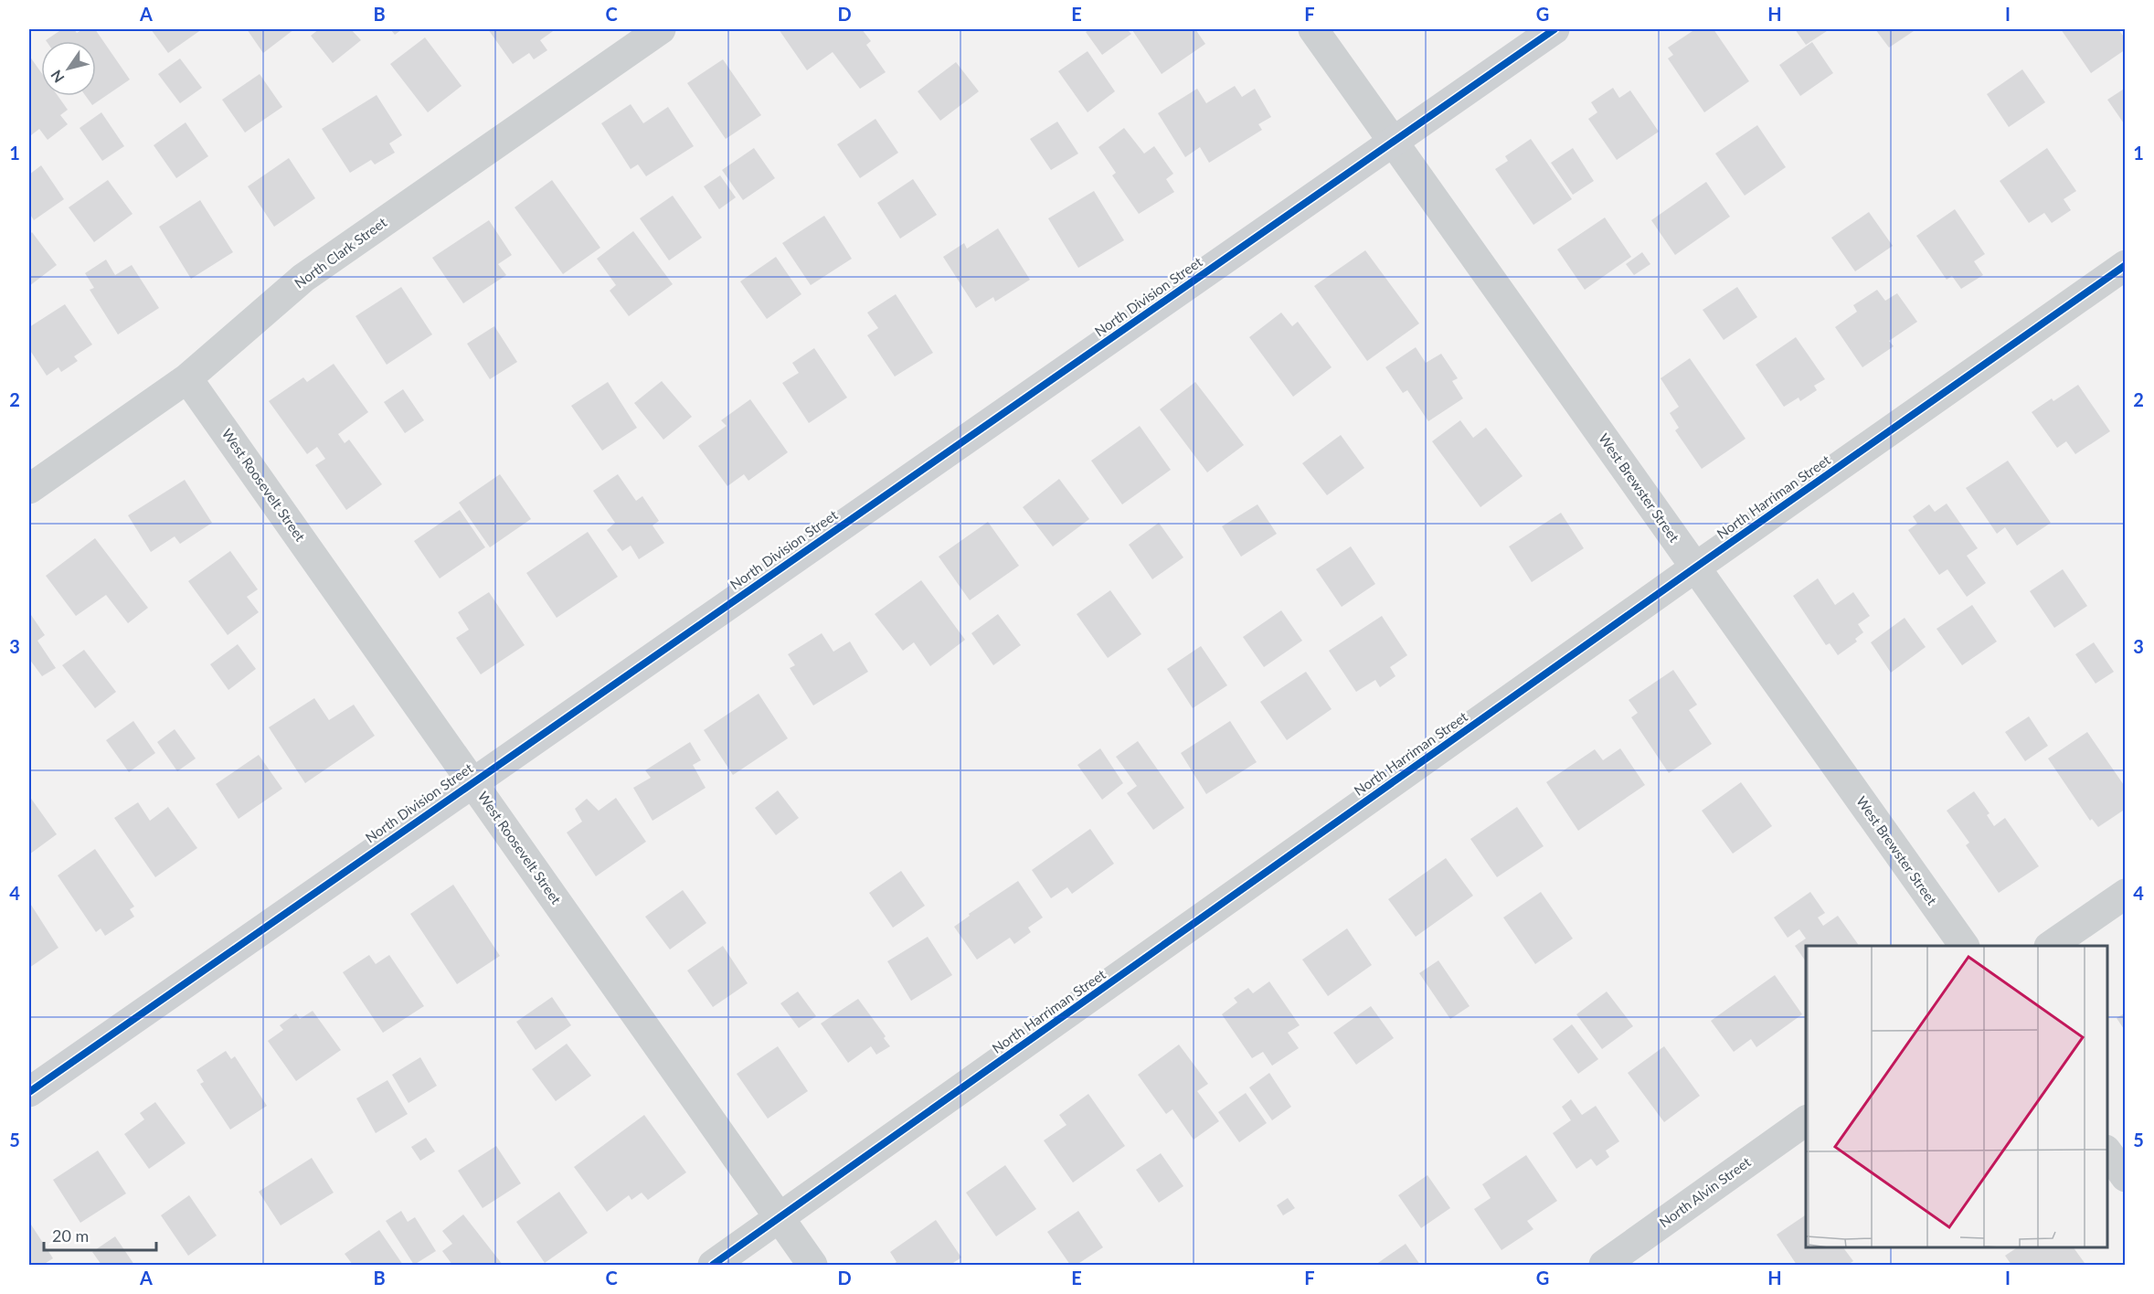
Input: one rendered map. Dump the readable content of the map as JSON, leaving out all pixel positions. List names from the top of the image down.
{
  "streets": {
    "street": [
      "North Clark Street",
      "North Division Street",
      "West Roosevelt Street",
      "West Brewster Street",
      "North Harriman Street",
      "North Alvin Street"
    ]
  },
  "crossings": [
    ["North Clark Street", "West Roosevelt Street"],
    ["North Division Street", "West Roosevelt Street"],
    ["North Division Street", "West Brewster Street"],
    ["West Roosevelt Street", "North Harriman Street"],
    ["West Brewster Street", "North Harriman Street"]
  ],
  "scale_bar": "20 m",
  "north": "bottom left",
  "grid": {
    "columns": [
      "A",
      "B",
      "C",
      "D",
      "E",
      "F",
      "G",
      "H",
      "I"
    ],
    "rows": [
      "1",
      "2",
      "3",
      "4",
      "5"
    ]
  }
}
